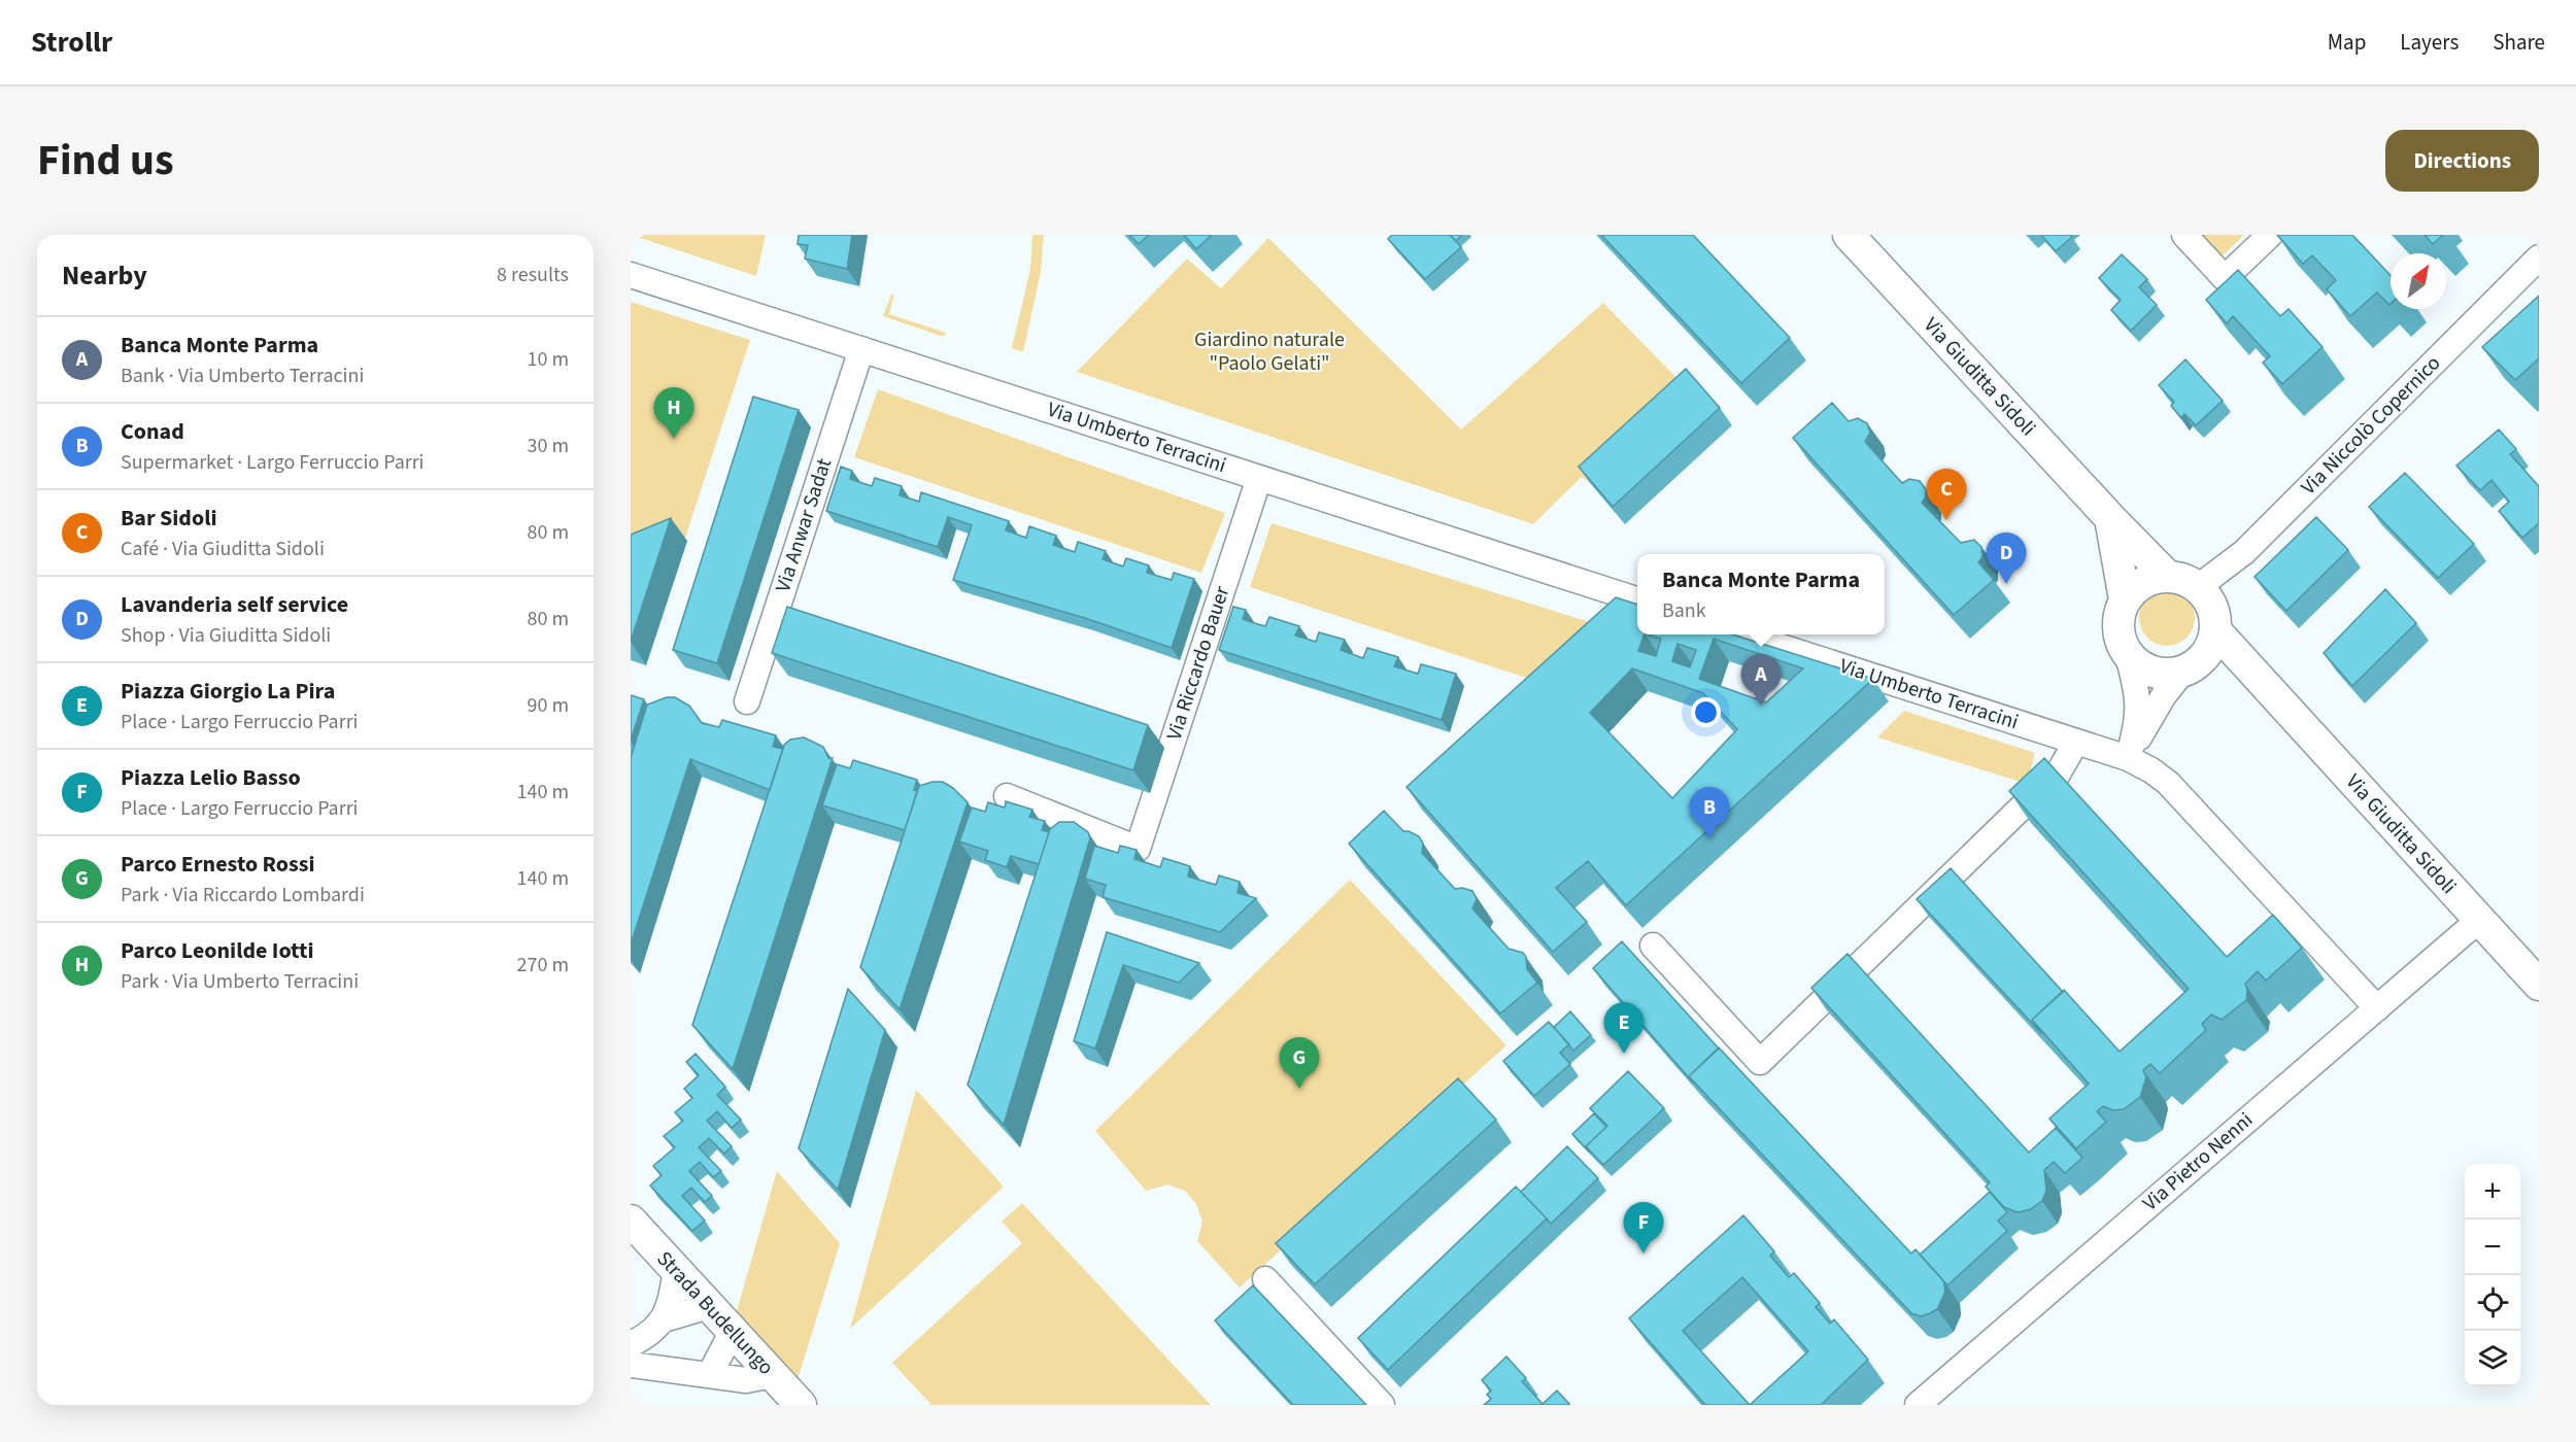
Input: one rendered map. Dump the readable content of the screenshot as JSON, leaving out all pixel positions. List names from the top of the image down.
{
  "streets": {
    "street": [
      "Via Giuditta Sidoli",
      "Via Niccolò Copernico",
      "Via Umberto Terracini",
      "Via Anwar Sadat",
      "Via Riccardo Bauer",
      "Via Pietro Nenni",
      "Strada Budellungo"
    ]
  },
  "crossings": [
    ["Via Giuditta Sidoli", "Via Niccolò Copernico"],
    ["Via Giuditta Sidoli", "Via Pietro Nenni"],
    ["Via Umberto Terracini", "Via Anwar Sadat"],
    ["Via Umberto Terracini", "Via Riccardo Bauer"]
  ],
  "parks": ["Giardino naturale \"Paolo Gelati\""],
  "north": "top right",
  "page": {
    "header": "Strollr",
    "nav": ["Map", "Layers", "Share"],
    "title": "Find us",
    "buttons": "Directions",
    "heading": ["Nearby", "8 results"],
    "list": [
      {
        "mark": "A",
        "name": "Banca Monte Parma",
        "note": "Bank · Via Umberto Terracini",
        "value": "10 m"
      },
      {
        "mark": "B",
        "name": "Conad",
        "note": "Supermarket · Largo Ferruccio Parri",
        "value": "30 m"
      },
      {
        "mark": "C",
        "name": "Bar Sidoli",
        "note": "Café · Via Giuditta Sidoli",
        "value": "80 m"
      },
      {
        "mark": "D",
        "name": "Lavanderia self service",
        "note": "Shop · Via Giuditta Sidoli",
        "value": "80 m"
      },
      {
        "mark": "E",
        "name": "Piazza Giorgio La Pira",
        "note": "Place · Largo Ferruccio Parri",
        "value": "90 m"
      },
      {
        "mark": "F",
        "name": "Piazza Lelio Basso",
        "note": "Place · Largo Ferruccio Parri",
        "value": "140 m"
      },
      {
        "mark": "G",
        "name": "Parco Ernesto Rossi",
        "note": "Park · Via Riccardo Lombardi",
        "value": "140 m"
      },
      {
        "mark": "H",
        "name": "Parco Leonilde Iotti",
        "note": "Park · Via Umberto Terracini",
        "value": "270 m"
      }
    ],
    "pins": [
      "H",
      "C",
      "D",
      "A",
      "B",
      "E",
      "G",
      "F"
    ],
    "popup": ["Banca Monte Parma", "Bank"],
    "map_buttons": ["+", "−"]
  }
}
